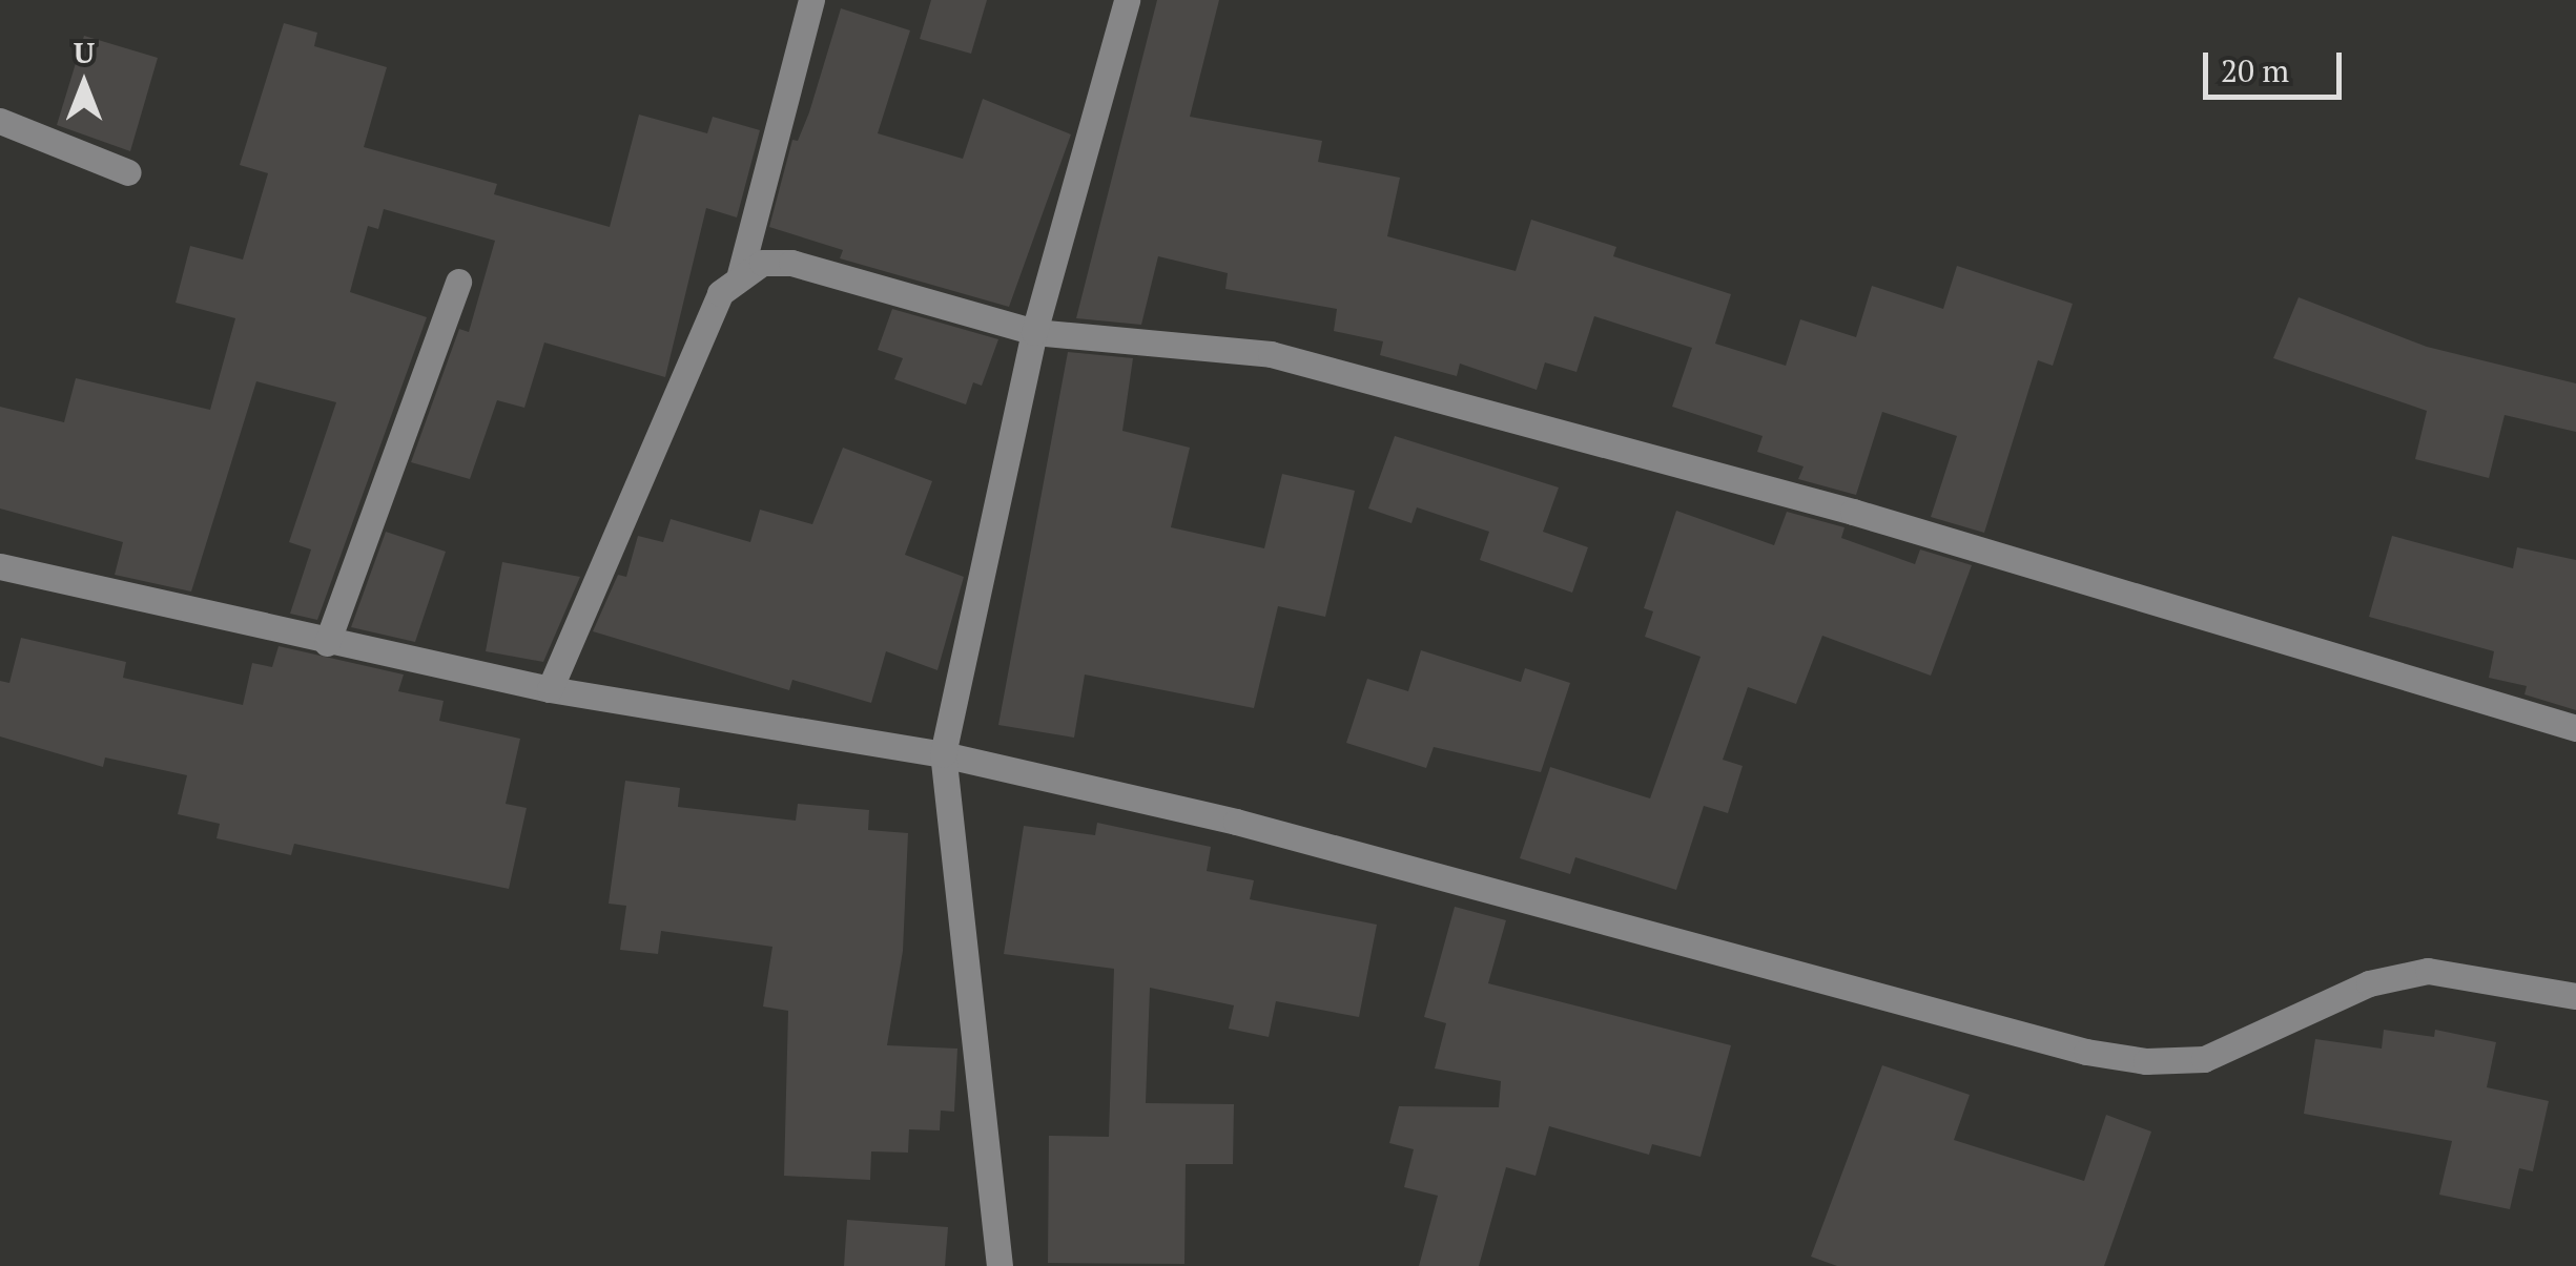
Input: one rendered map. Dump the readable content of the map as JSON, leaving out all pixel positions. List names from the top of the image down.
{
  "scale_bar": "20 m",
  "north": "top"
}
